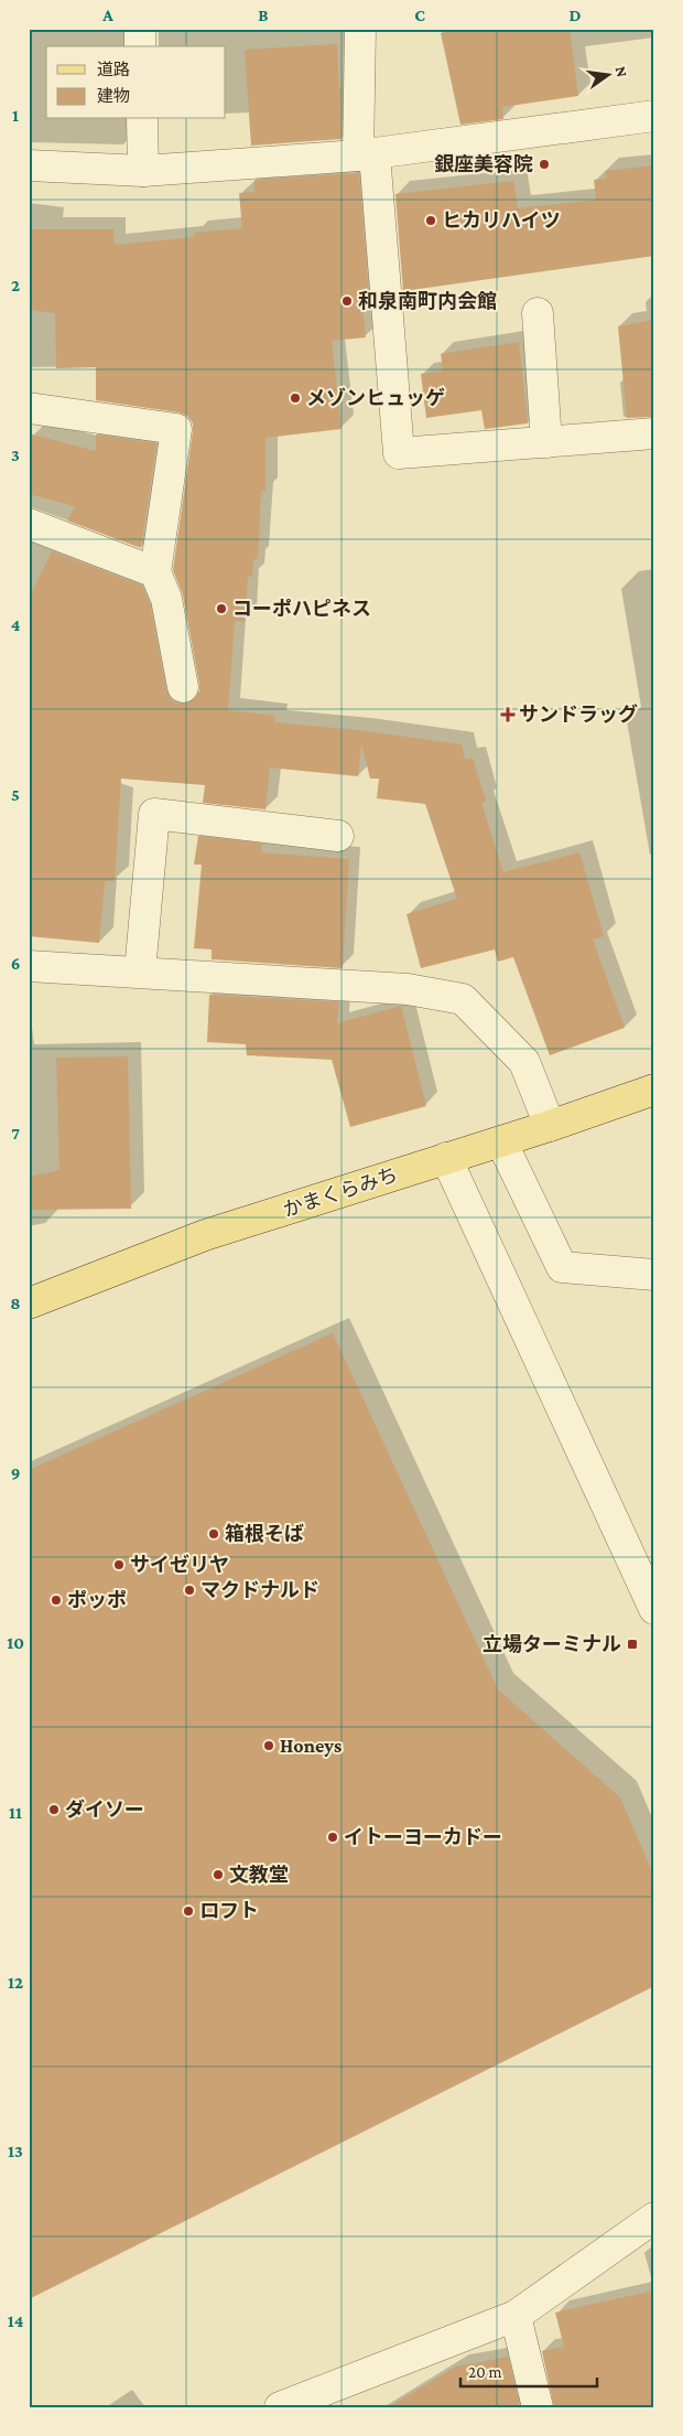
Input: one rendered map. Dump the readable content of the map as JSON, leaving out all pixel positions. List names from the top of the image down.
{
  "streets": {
    "main road": ["かまくらみち"]
  },
  "places": {
    "other": [
      "銀座美容院",
      "ヒカリハイツ",
      "和泉南町内会館",
      "メゾンヒュッゲ",
      "コーポハピネス",
      "箱根そば",
      "サイゼリヤ",
      "マクドナルド",
      "ポッポ",
      "Honeys",
      "ダイソー",
      "イトーヨーカドー",
      "文教堂",
      "ロフト"
    ],
    "health": ["サンドラッグ"],
    "transit": ["立場ターミナル"]
  },
  "legend": ["道路", "建物"],
  "scale_bar": "20 m",
  "north": "right",
  "grid": {
    "columns": [
      "A",
      "B",
      "C",
      "D"
    ],
    "rows": [
      "1",
      "2",
      "3",
      "4",
      "5",
      "6",
      "7",
      "8",
      "9",
      "10",
      "11",
      "12",
      "13",
      "14"
    ]
  }
}
